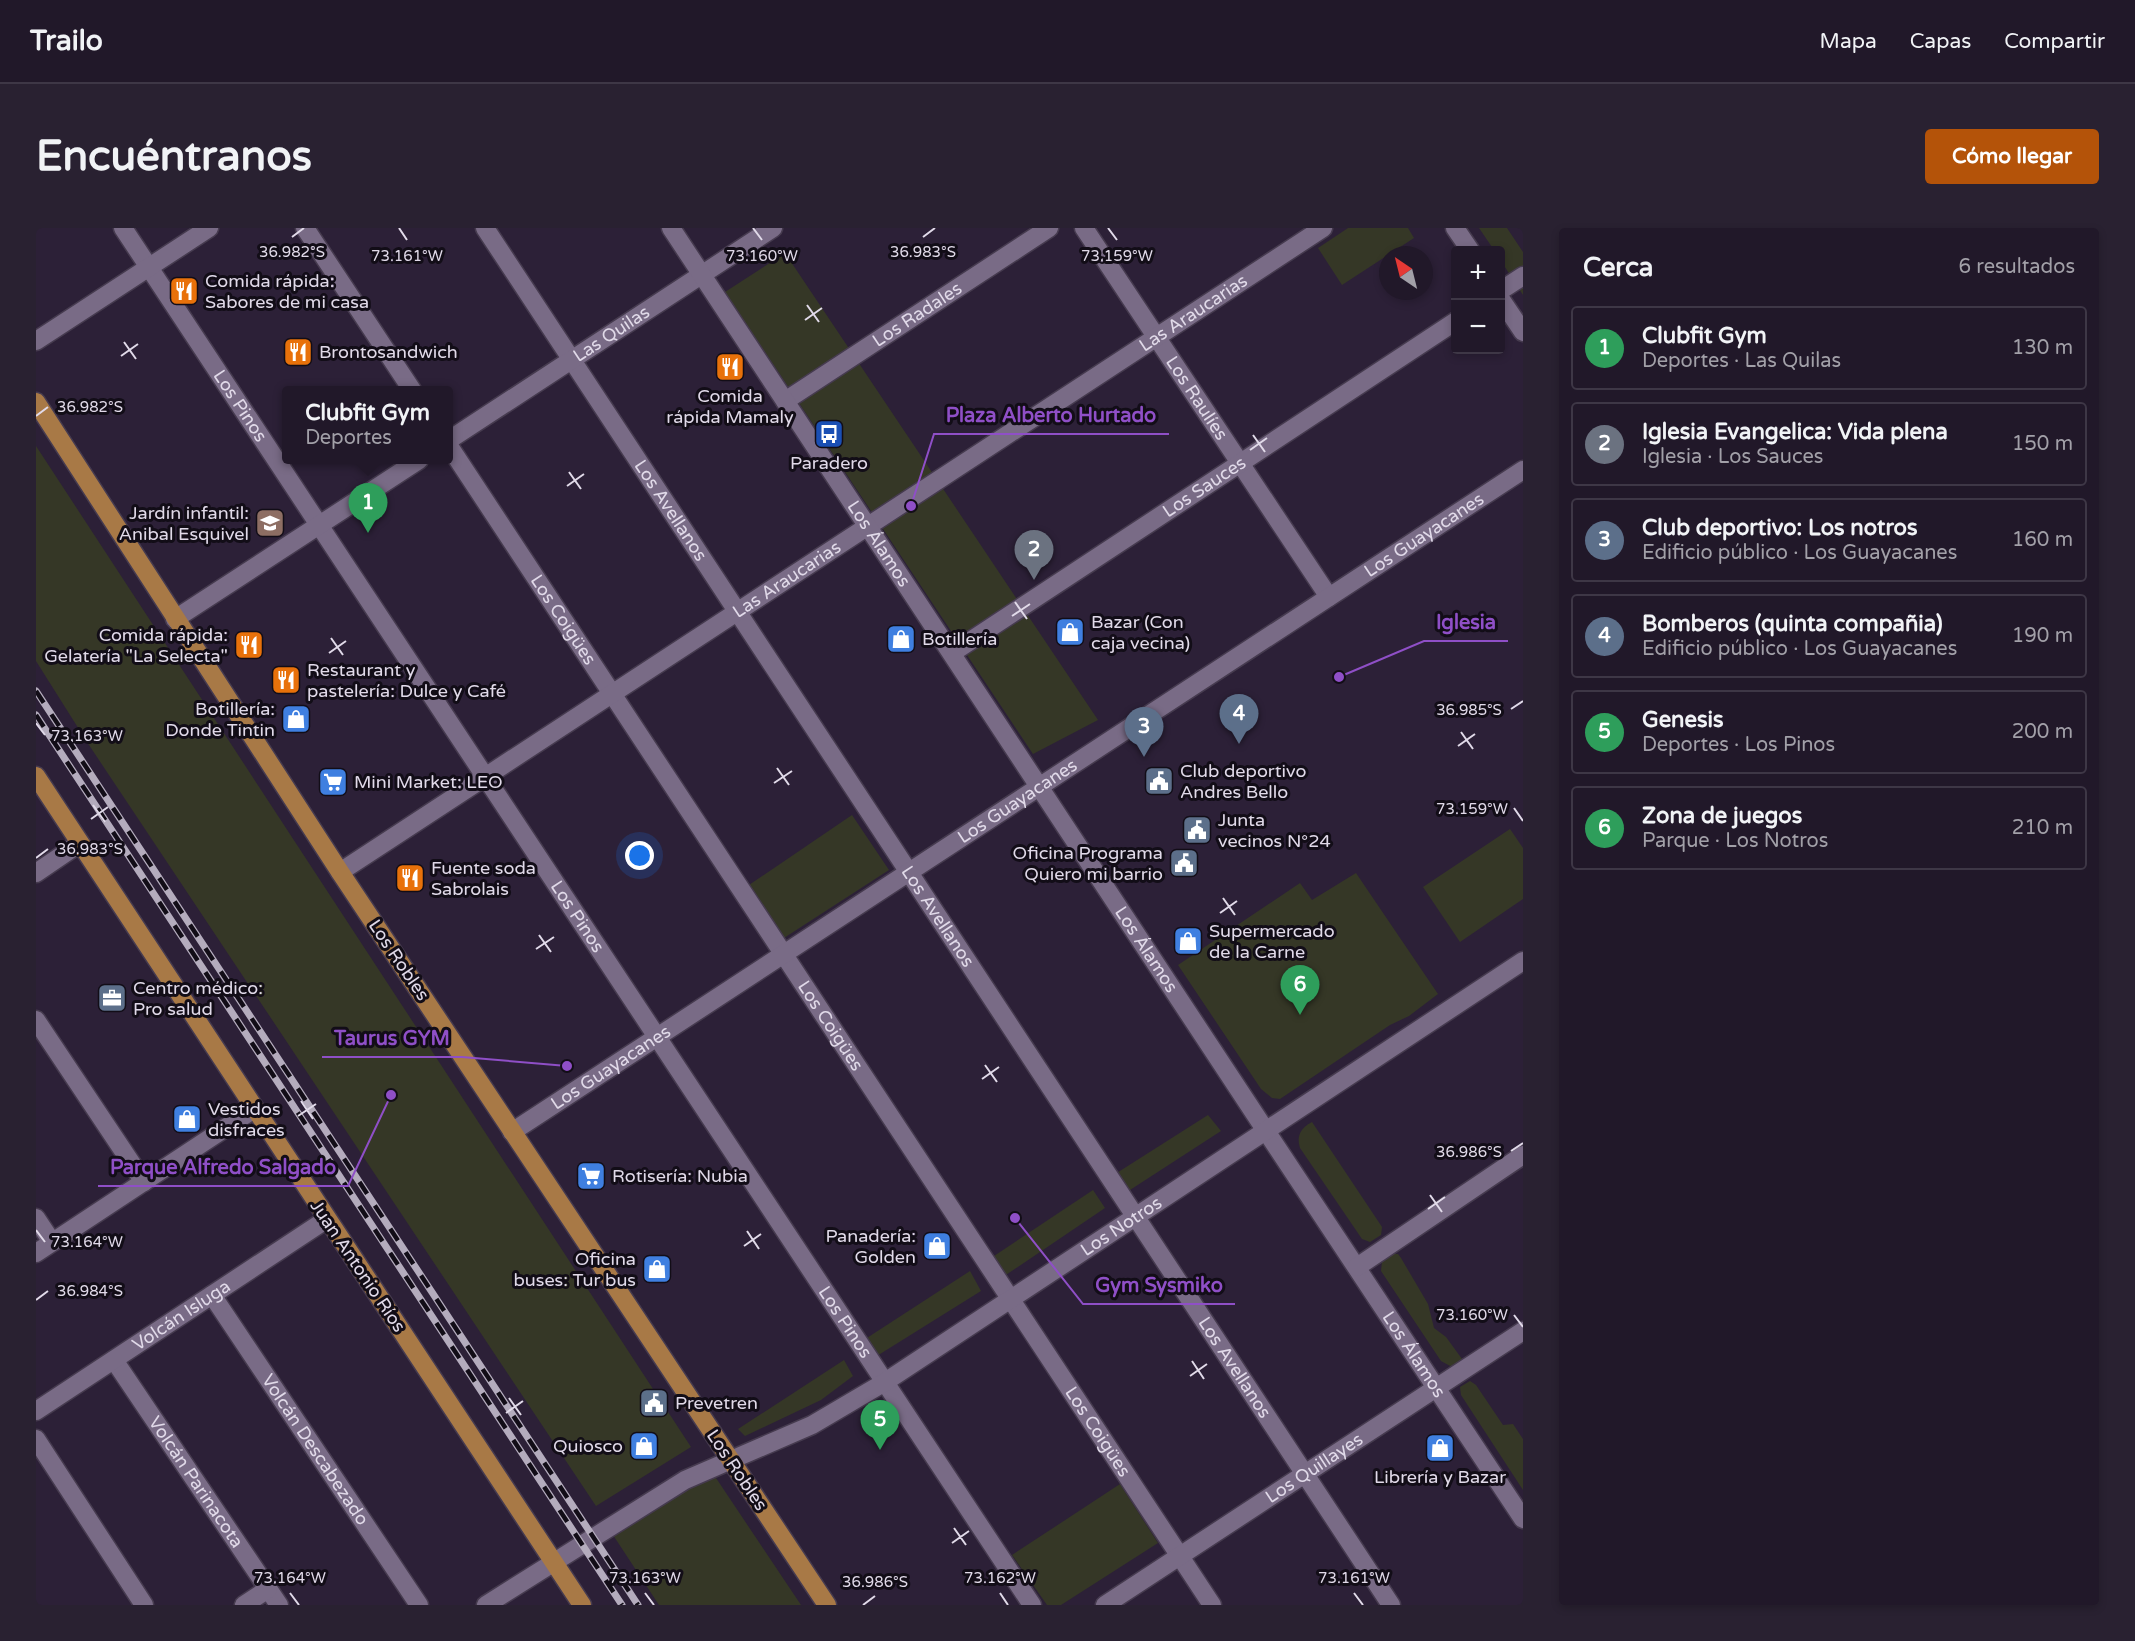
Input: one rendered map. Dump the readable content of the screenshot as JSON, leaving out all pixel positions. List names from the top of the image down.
{
  "streets": {
    "main road": ["Los Robles", "Juan Antonio Ríos"],
    "street": [
      "Las Araucarias",
      "Los Radales",
      "Las Quilas",
      "Los Raulíes",
      "Los Pinos",
      "Los Sauces",
      "Los Avellanos",
      "Los Guayacanes",
      "Los Álamos",
      "Los Coigües",
      "Los Notros",
      "Volcán Isluga",
      "Volcán Descabezado",
      "Los Quillayes",
      "Volcán Parinacota"
    ]
  },
  "crossings": [
    ["Las Araucarias", "Los Raulíes"],
    ["Las Araucarias", "Los Pinos"],
    ["Las Araucarias", "Los Avellanos"],
    ["Las Araucarias", "Los Álamos"],
    ["Las Araucarias", "Los Coigües"],
    ["Las Araucarias", "Los Robles"],
    ["Los Radales", "Los Álamos"],
    ["Las Quilas", "Los Avellanos"],
    ["Las Quilas", "Los Álamos"],
    ["Los Raulíes", "Los Sauces"],
    ["Los Raulíes", "Los Guayacanes"],
    ["Los Pinos", "Los Guayacanes"],
    ["Los Pinos", "Los Notros"],
    ["Los Sauces", "Los Álamos"],
    ["Los Avellanos", "Los Guayacanes"],
    ["Los Avellanos", "Los Notros"],
    ["Los Avellanos", "Los Quillayes"],
    ["Los Guayacanes", "Los Álamos"],
    ["Los Guayacanes", "Los Coigües"],
    ["Los Guayacanes", "Los Robles"],
    ["Los Álamos", "Los Notros"],
    ["Los Álamos", "Los Quillayes"],
    ["Los Coigües", "Los Notros"],
    ["Los Coigües", "Los Quillayes"],
    ["Los Robles", "Los Notros"],
    ["Los Notros", "Juan Antonio Ríos"],
    ["Juan Antonio Ríos", "Volcán Isluga"],
    ["Volcán Isluga", "Volcán Descabezado"],
    ["Volcán Isluga", "Volcán Parinacota"]
  ],
  "places": {
    "restaurant": [
      "Comida rápida: Sabores de mi casa",
      "Brontosandwich",
      "Comida rápida Mamaly",
      "Comida rápida: Gelatería \"La Selecta\"",
      "Restaurant y pastelería: Dulce y Café",
      "Fuente soda Sabrolais"
    ],
    "bus stop": ["Paradero"],
    "other": [
      "Plaza Alberto Hurtado",
      "Iglesia",
      "Taurus GYM",
      "Parque Alfredo Salgado",
      "Gym Sysmiko"
    ],
    "school or university": ["Jardín infantil: Anibal Esquivel"],
    "shop": [
      "Bazar (Con caja vecina)",
      "Botillería",
      "Botillería: Donde Tintin",
      "Supermercado de la Carne",
      "Vestidos disfraces",
      "Panadería: Golden",
      "Oficina buses: Tur bus",
      "Quiosco",
      "Librería y Bazar"
    ],
    "public building": [
      "Club deportivo Andres Bello",
      "Junta vecinos N°24",
      "Oficina Programa Quiero mi barrio",
      "Prevetren"
    ],
    "supermarket": ["Mini Market: LEO", "Rotisería: Nubia"],
    "office": ["Centro médico: Pro salud"]
  },
  "north": "top left",
  "page": {
    "header": "Trailo",
    "nav": ["Mapa", "Capas", "Compartir"],
    "buttons": "Cómo llegar",
    "title": "Encuéntranos",
    "heading": ["Cerca", "6 resultados"],
    "map_buttons": ["+", "−"],
    "list": [
      {
        "mark": "1",
        "name": "Clubfit Gym",
        "note": "Deportes · Las Quilas",
        "value": "130 m"
      },
      {
        "mark": "2",
        "name": "Iglesia Evangelica: Vida plena",
        "note": "Iglesia · Los Sauces",
        "value": "150 m"
      },
      {
        "mark": "3",
        "name": "Club deportivo: Los notros",
        "note": "Edificio público · Los Guayacanes",
        "value": "160 m"
      },
      {
        "mark": "4",
        "name": "Bomberos (quinta compañia)",
        "note": "Edificio público · Los Guayacanes",
        "value": "190 m"
      },
      {
        "mark": "5",
        "name": "Genesis",
        "note": "Deportes · Los Pinos",
        "value": "200 m"
      },
      {
        "mark": "6",
        "name": "Zona de juegos",
        "note": "Parque · Los Notros",
        "value": "210 m"
      }
    ],
    "popup": ["Clubfit Gym", "Deportes"],
    "pins": [
      "1",
      "2",
      "4",
      "3",
      "6",
      "5"
    ]
  },
  "coordinates": [
    "36.982°S",
    "36.983°S",
    "73.161°W",
    "73.159°W",
    "73.160°W",
    "36.985°S",
    "73.163°W",
    "36.986°S",
    "73.164°W",
    "36.984°S",
    "73.162°W"
  ]
}
